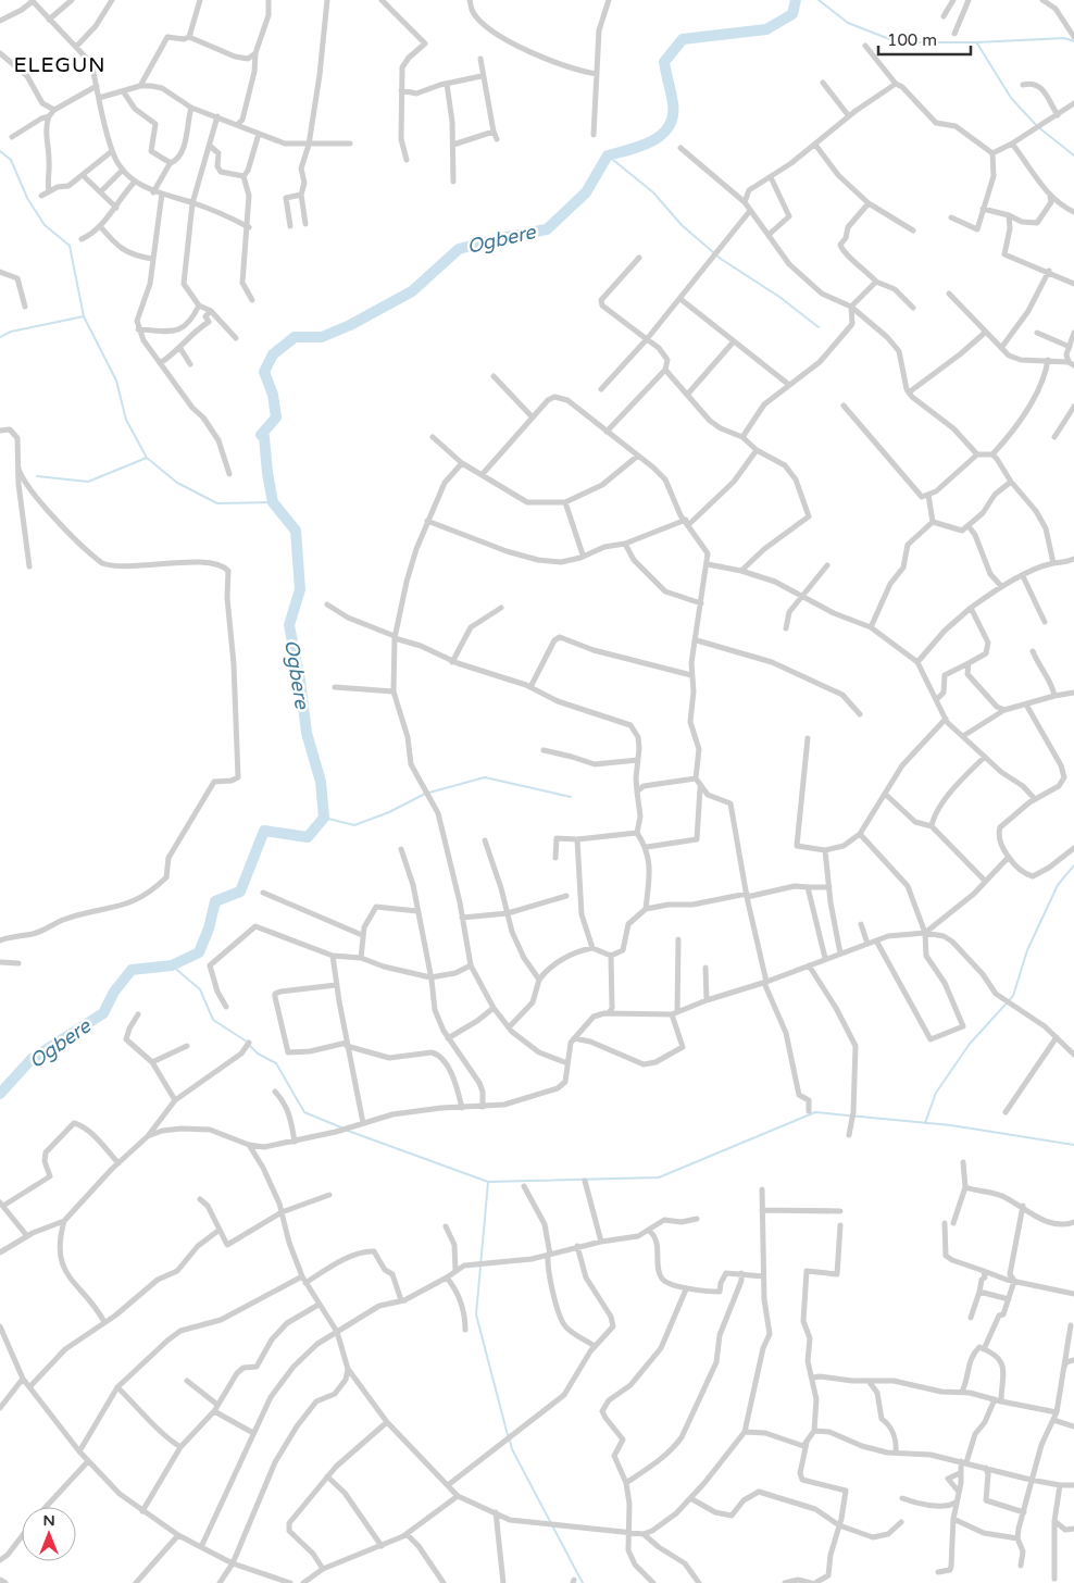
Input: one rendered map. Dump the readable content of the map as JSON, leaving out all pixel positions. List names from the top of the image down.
{
  "districts": ["ELEGUN"],
  "water": ["Ogbere"],
  "scale_bar": "100 m",
  "north": "top"
}
